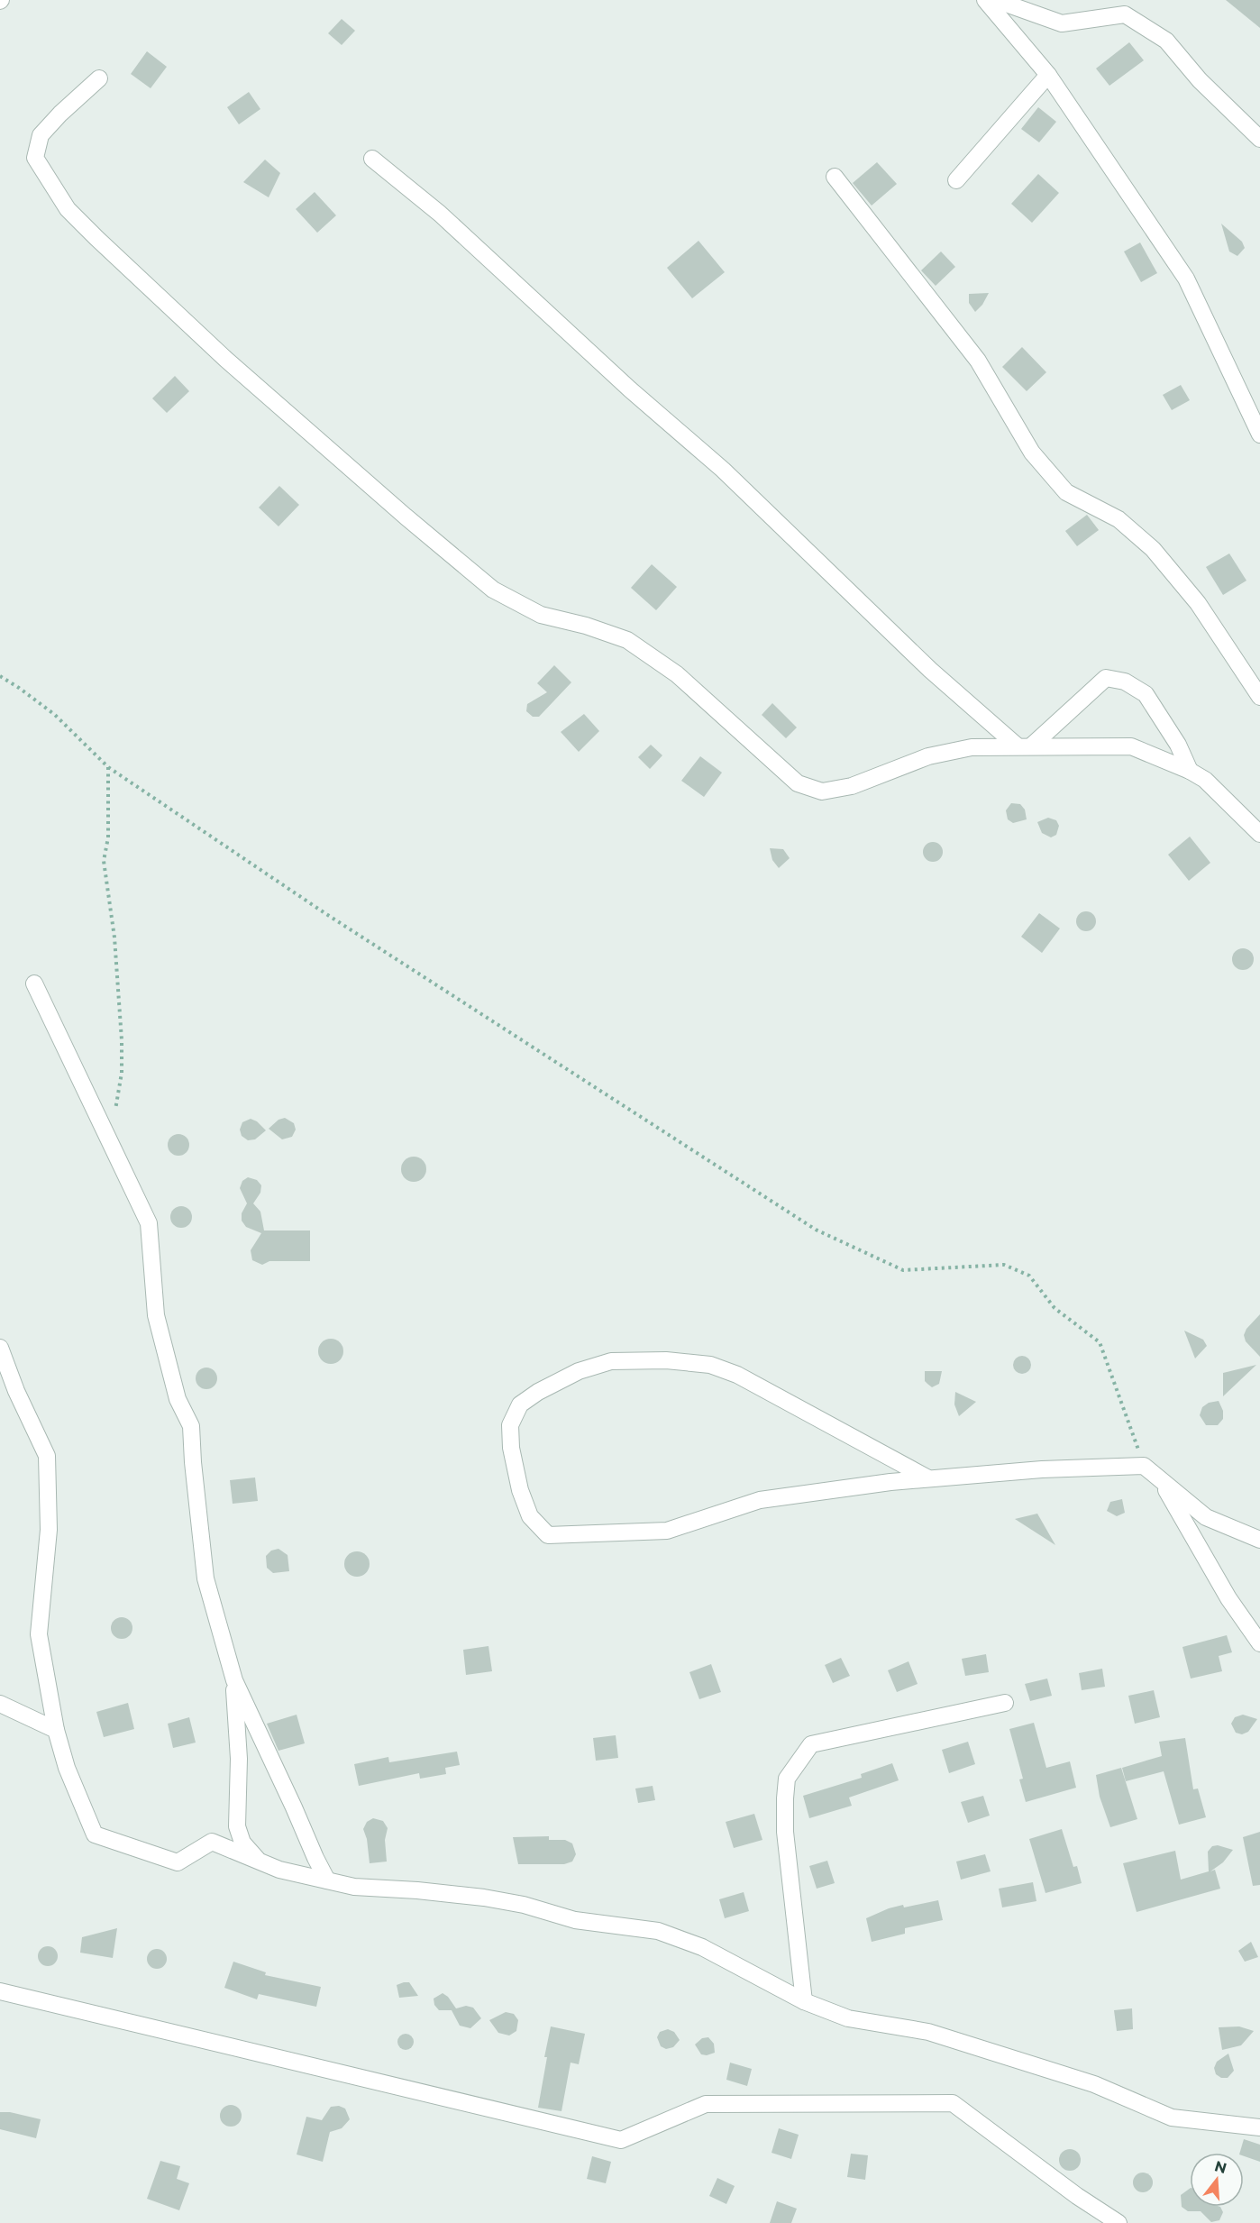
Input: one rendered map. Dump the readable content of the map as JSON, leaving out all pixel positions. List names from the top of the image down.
{
  "north": "top"
}
